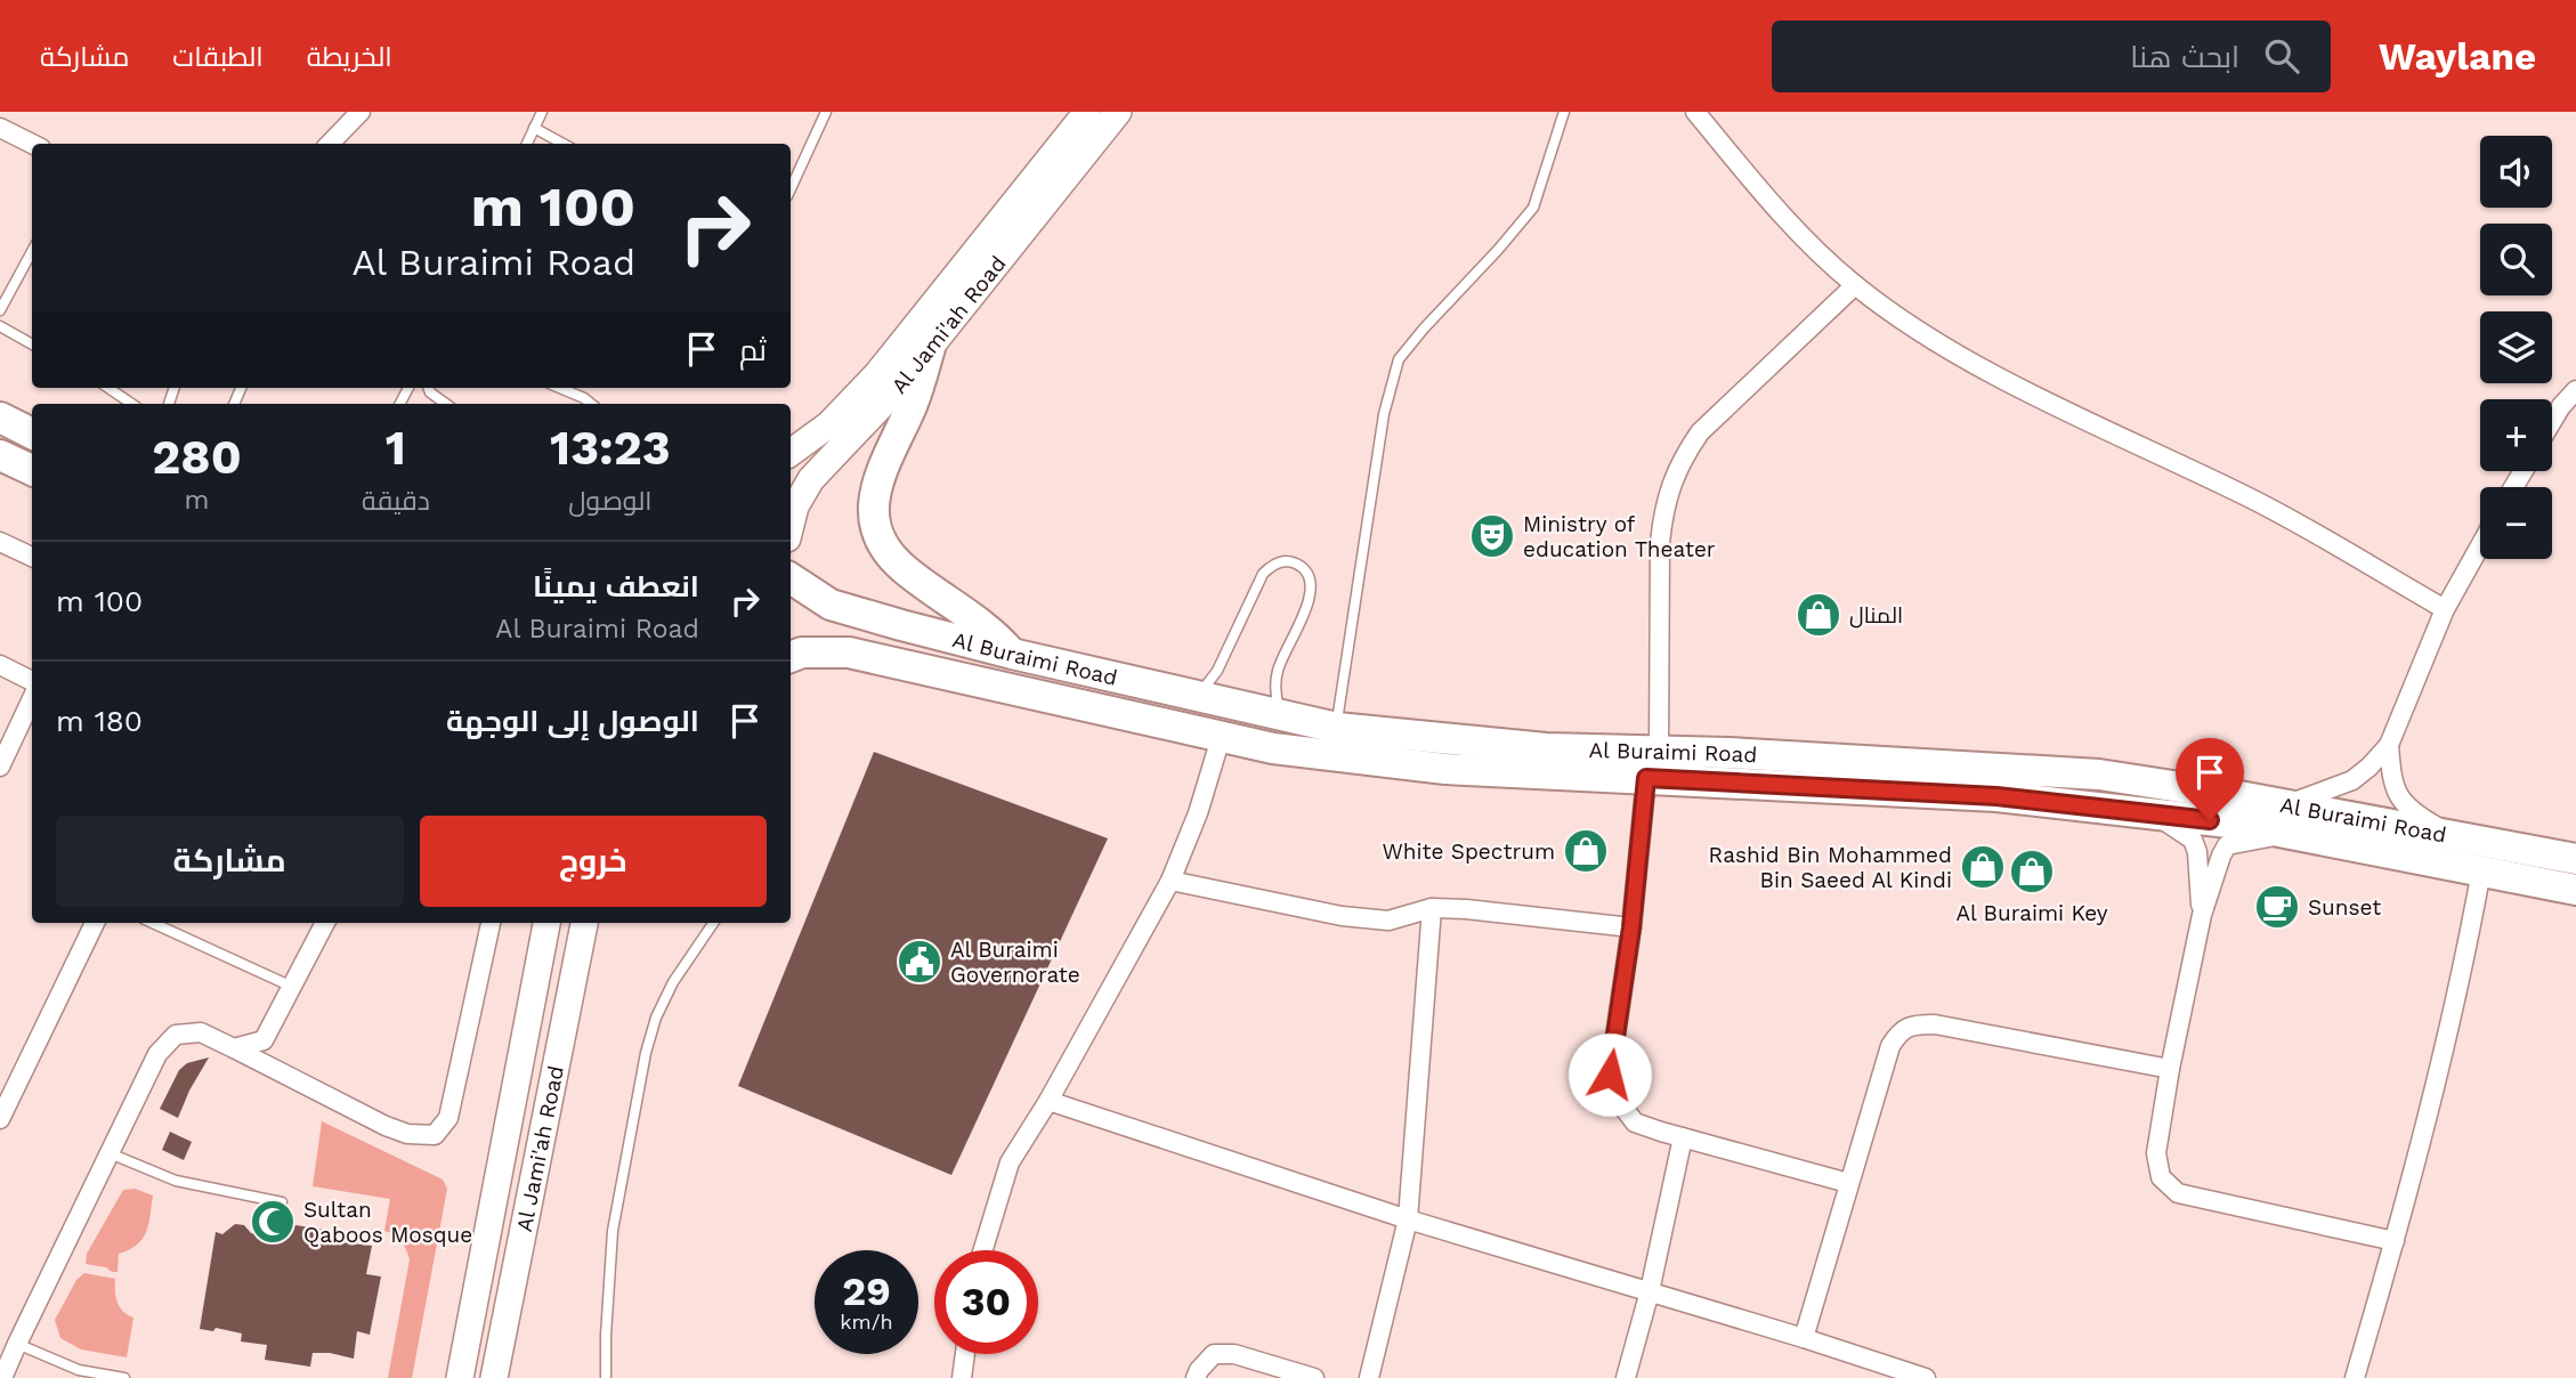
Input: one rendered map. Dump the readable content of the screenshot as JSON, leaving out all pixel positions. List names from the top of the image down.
{
  "streets": {
    "main road": ["Al Jami'ah Road", "Al Buraimi Road"]
  },
  "places": {
    "theatre": ["Ministry of education Theater"],
    "shop": [
      "المنال",
      "White Spectrum",
      "Rashid Bin Mohammed Bin Saeed Al Kindi",
      "Al Buraimi Key"
    ],
    "cafe": ["Sunset"],
    "public building": ["Al Buraimi Governorate"],
    "mosque": ["Sultan Qaboos Mosque"]
  },
  "page": {
    "header": "Waylane",
    "search": "ابحث هنا",
    "nav": ["الخريطة", "الطبقات", "مشاركة"],
    "map_buttons": ["+", "−"],
    "turn": ["100 m", "Al Buraimi Road"],
    "then": "ثم",
    "eta": [
      "13:23",
      "الوصول",
      "1",
      "دقيقة",
      "280",
      "m"
    ],
    "list": [
      {
        "name": "انعطف يمينًا",
        "note": "Al Buraimi Road",
        "value": "100 m"
      },
      {
        "name": "الوصول إلى الوجهة",
        "value": "180 m"
      }
    ],
    "buttons": ["خروج", "مشاركة"],
    "speed": "29 km/h",
    "limit": "30"
  }
}
